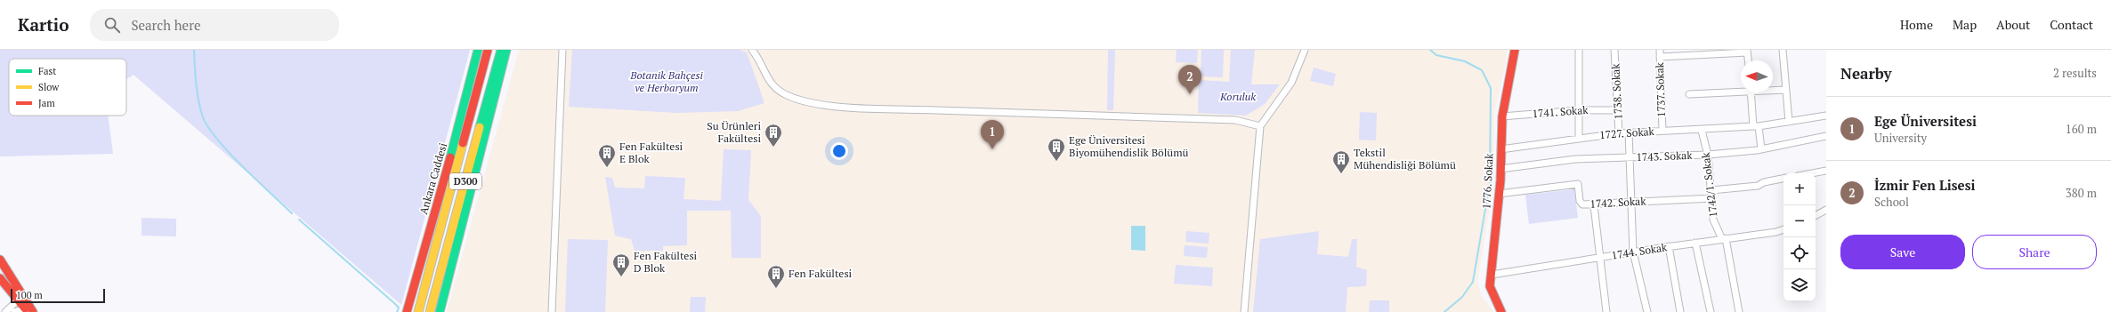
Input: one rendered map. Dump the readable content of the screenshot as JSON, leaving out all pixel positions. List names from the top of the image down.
{
  "streets": {
    "main road": ["Ankara Caddesi", "D300", "1776. Sokak"],
    "street": [
      "1737. Sokak",
      "1738. Sokak",
      "1741. Sokak",
      "1727. Sokak",
      "1743. Sokak",
      "1742/1. Sokak",
      "1742. Sokak",
      "1744. Sokak"
    ]
  },
  "crossings": [
    ["1737. Sokak", "1727. Sokak"],
    ["1738. Sokak", "1741. Sokak"],
    ["1738. Sokak", "1727. Sokak"],
    ["1741. Sokak", "1776. Sokak"],
    ["1727. Sokak", "1776. Sokak"],
    ["1727. Sokak", "1742/1. Sokak"],
    ["1743. Sokak", "1776. Sokak"],
    ["1743. Sokak", "1742/1. Sokak"],
    ["1776. Sokak", "1742. Sokak"],
    ["1776. Sokak", "1744. Sokak"],
    ["1742/1. Sokak", "1742. Sokak"],
    ["1742/1. Sokak", "1744. Sokak"]
  ],
  "parks": ["Botanik Bahçesi ve Herbaryum", "Koruluk"],
  "places": {
    "building": [
      "Su Ürünleri Fakültesi",
      "Ege Üniversitesi Biyomühendislik Bölümü",
      "Fen Fakültesi E Blok",
      "Tekstil Mühendisliği Bölümü",
      "Fen Fakültesi D Blok",
      "Fen Fakültesi"
    ]
  },
  "legend": ["Fast", "Slow", "Jam"],
  "scale_bar": "100 m",
  "north": "left",
  "page": {
    "header": "Kartio",
    "search": "Search here",
    "nav": [
      "Home",
      "Map",
      "About",
      "Contact"
    ],
    "heading": ["Nearby", "2 results"],
    "pins": ["2", "1"],
    "list": [
      {
        "mark": "1",
        "name": "Ege Üniversitesi",
        "note": "University",
        "value": "160 m"
      },
      {
        "mark": "2",
        "name": "İzmir Fen Lisesi",
        "note": "School",
        "value": "380 m"
      }
    ],
    "map_buttons": ["+", "−"],
    "buttons": ["Save", "Share"],
    "scale": "100 m"
  }
}
